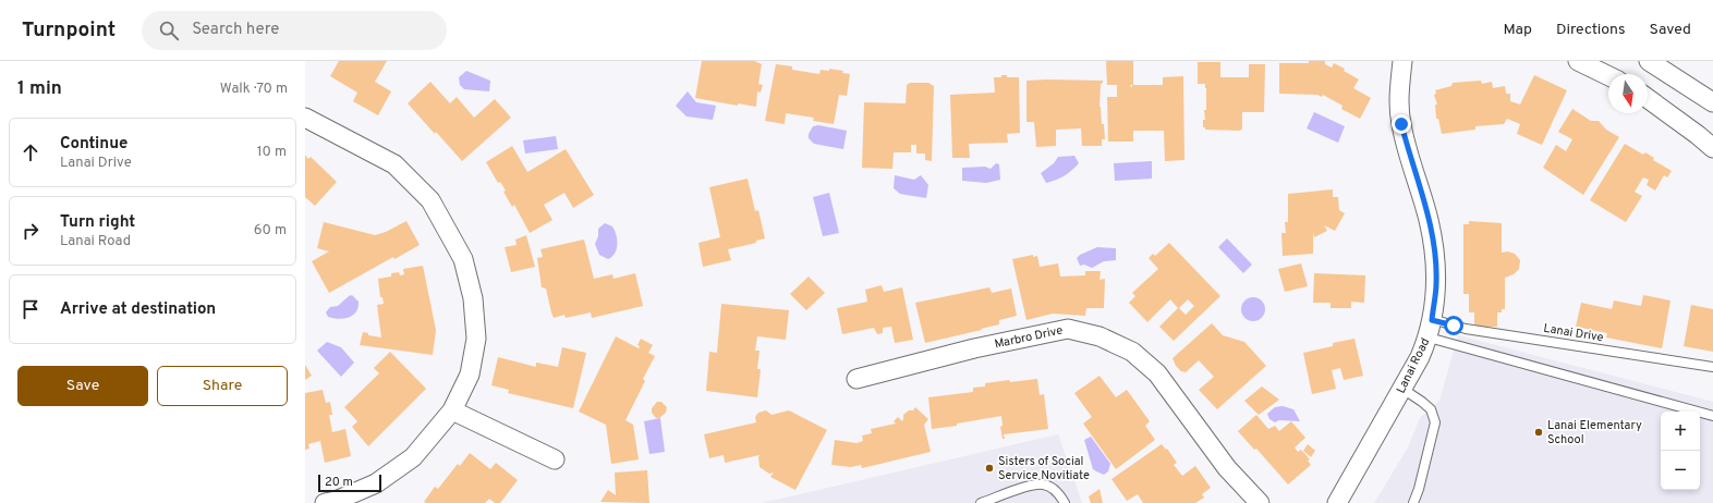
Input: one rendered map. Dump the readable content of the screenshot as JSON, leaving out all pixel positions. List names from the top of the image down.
{
  "streets": {
    "street": ["Marbro Drive", "Lanai Road"],
    "lane": ["Lanai Drive"]
  },
  "crossings": [
    ["Lanai Drive", "Lanai Road"]
  ],
  "places": ["Lanai Elementary School", "Sisters of Social Service Novitiate"],
  "scale_bar": "20 m",
  "north": "bottom",
  "page": {
    "header": "Turnpoint",
    "search": "Search here",
    "nav": ["Map", "Directions", "Saved"],
    "heading": ["1 min", "Walk · 70 m"],
    "list": [
      ["Continue", "Lanai Drive", "10 m"],
      ["Turn right", "Lanai Road", "60 m"],
      "Arrive at destination"
    ],
    "buttons": ["Save", "Share"],
    "map_buttons": ["+", "−"],
    "scale": "20 m"
  }
}
